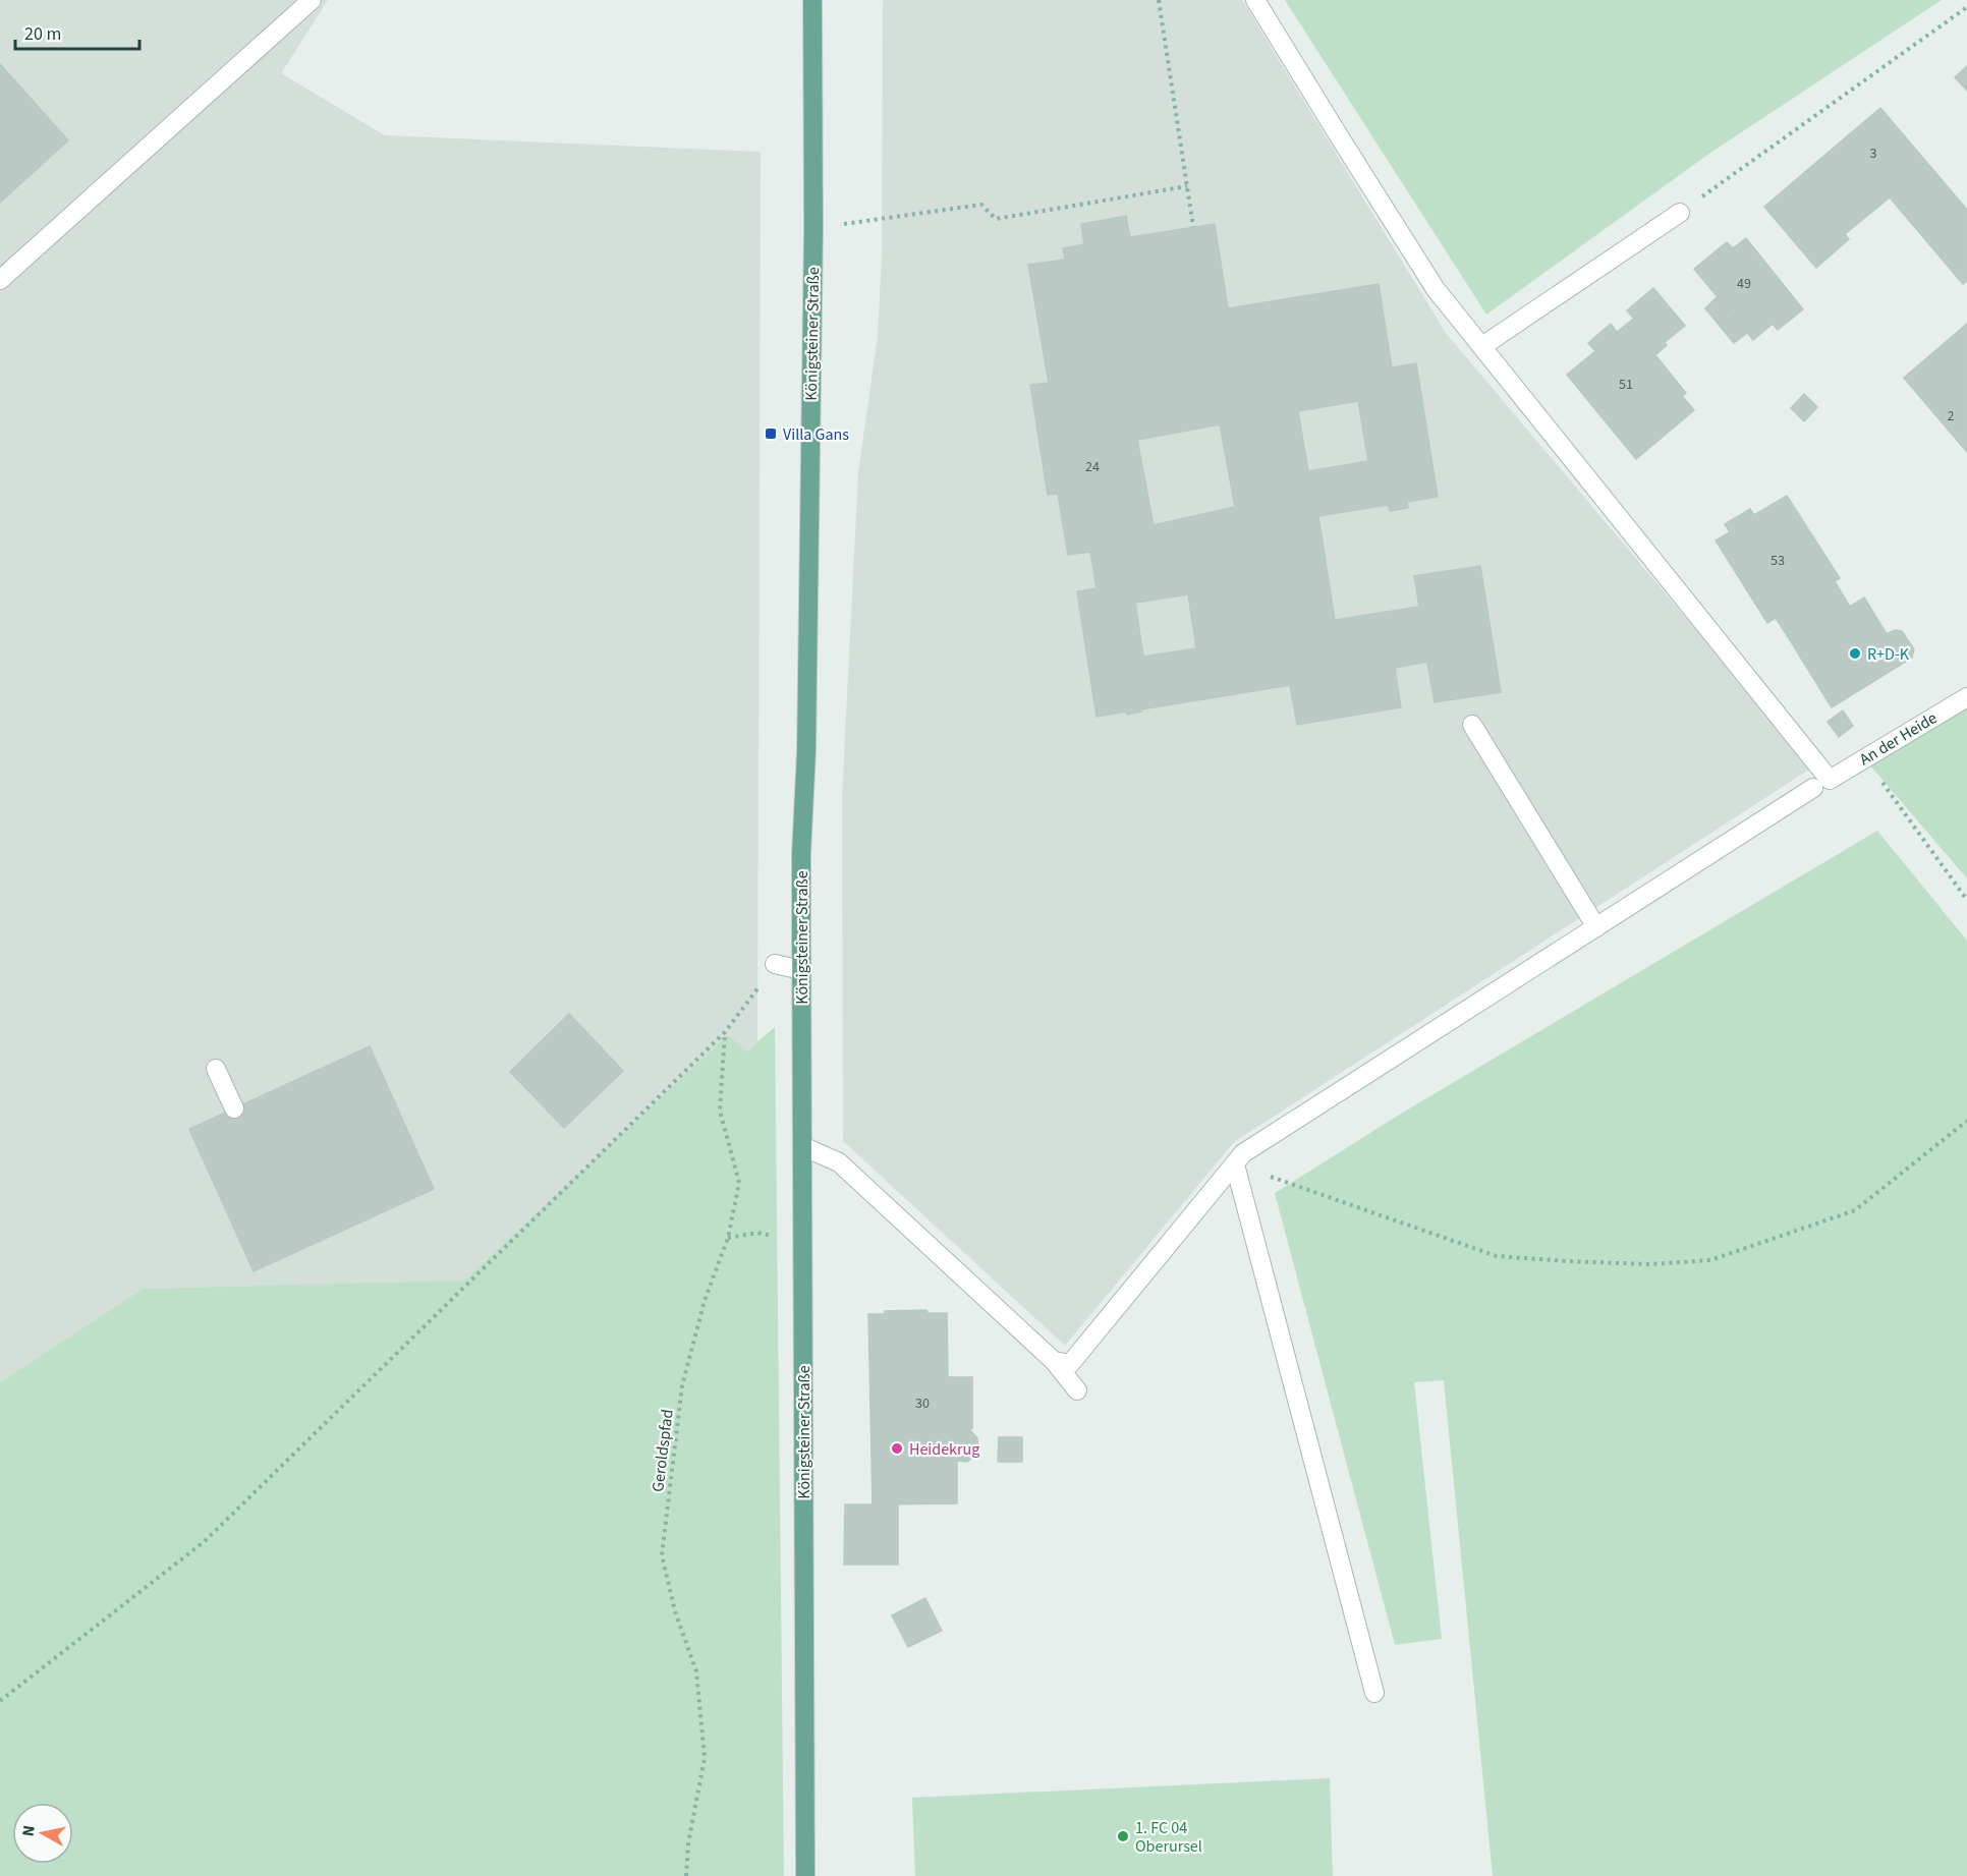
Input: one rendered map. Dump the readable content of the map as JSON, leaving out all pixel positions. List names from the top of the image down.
{
  "streets": {
    "main road": ["Königsteiner Straße"],
    "street": ["An der Heide"],
    "path": ["Geroldspfad"]
  },
  "places": {
    "transit": ["Villa Gans"],
    "other": ["R+D-K", "Heidekrug", "1. FC 04 Oberursel"]
  },
  "house_numbers": [
    "3",
    "49",
    "51",
    "2",
    "24",
    "53",
    "30"
  ],
  "scale_bar": "20 m",
  "north": "left"
}
